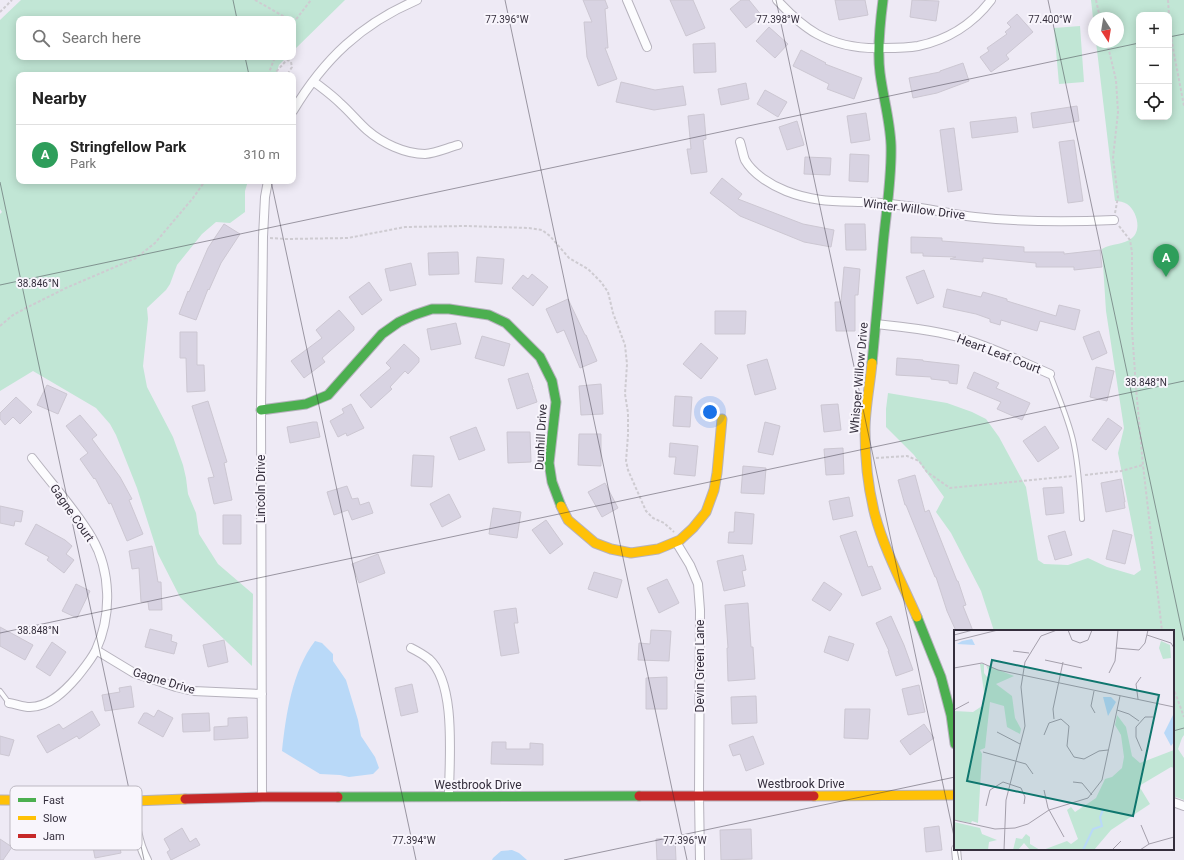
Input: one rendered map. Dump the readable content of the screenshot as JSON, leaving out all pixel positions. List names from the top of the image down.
{
  "streets": {
    "street": [
      "Winter Willow Drive",
      "Heart Leaf Court",
      "Whisper Willow Drive",
      "Dunhill Drive",
      "Lincoln Drive",
      "Gagne Court",
      "Devin Green Lane",
      "Gagne Drive",
      "Westbrook Drive"
    ]
  },
  "crossings": [
    ["Winter Willow Drive", "Whisper Willow Drive"],
    ["Heart Leaf Court", "Whisper Willow Drive"],
    ["Dunhill Drive", "Lincoln Drive"],
    ["Dunhill Drive", "Devin Green Lane"],
    ["Lincoln Drive", "Gagne Drive"],
    ["Lincoln Drive", "Westbrook Drive"],
    ["Gagne Court", "Gagne Drive"],
    ["Devin Green Lane", "Westbrook Drive"]
  ],
  "legend": ["Fast", "Slow", "Jam"],
  "north": "bottom",
  "page": {
    "map_buttons": ["+", "−"],
    "search": "Search here",
    "heading": "Nearby",
    "list": [
      {
        "mark": "A",
        "name": "Stringfellow Park",
        "note": "Park",
        "value": "310 m"
      }
    ],
    "pins": "A"
  },
  "coordinates": [
    "77.396°W",
    "77.398°W",
    "77.400°W",
    "38.846°N",
    "38.848°N",
    "77.394°W"
  ]
}
